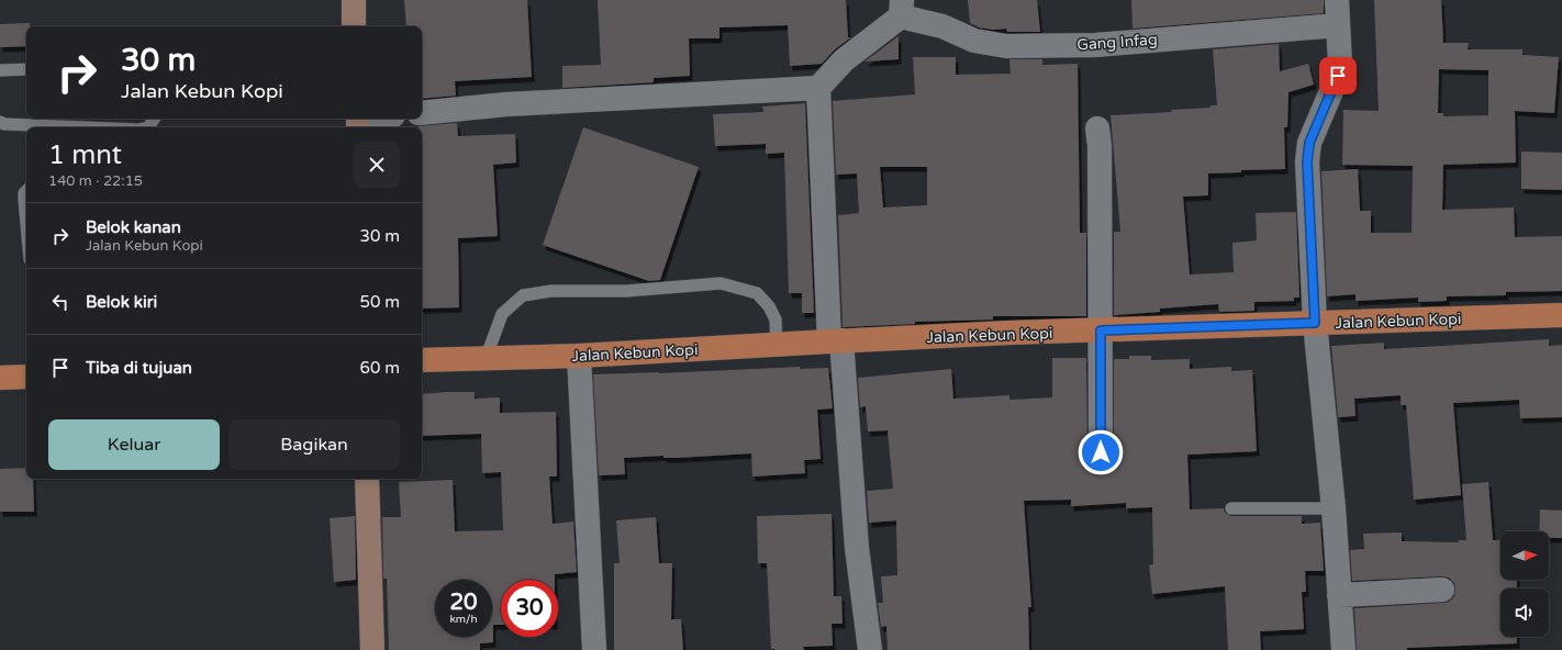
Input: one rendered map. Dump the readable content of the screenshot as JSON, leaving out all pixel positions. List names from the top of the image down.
{
  "streets": {
    "main road": ["Jalan Kebun Kopi"],
    "street": ["Gang Infag"]
  },
  "north": "right",
  "page": {
    "turn": ["30 m", "Jalan Kebun Kopi"],
    "heading": ["1 mnt", "140 m · 22:15"],
    "list": [
      {
        "name": "Belok kanan",
        "note": "Jalan Kebun Kopi",
        "value": "30 m"
      },
      {
        "name": "Belok kiri",
        "value": "50 m"
      },
      {
        "name": "Tiba di tujuan",
        "value": "60 m"
      }
    ],
    "buttons": ["Keluar", "Bagikan"],
    "speed": "20 km/h",
    "limit": "30"
  }
}
